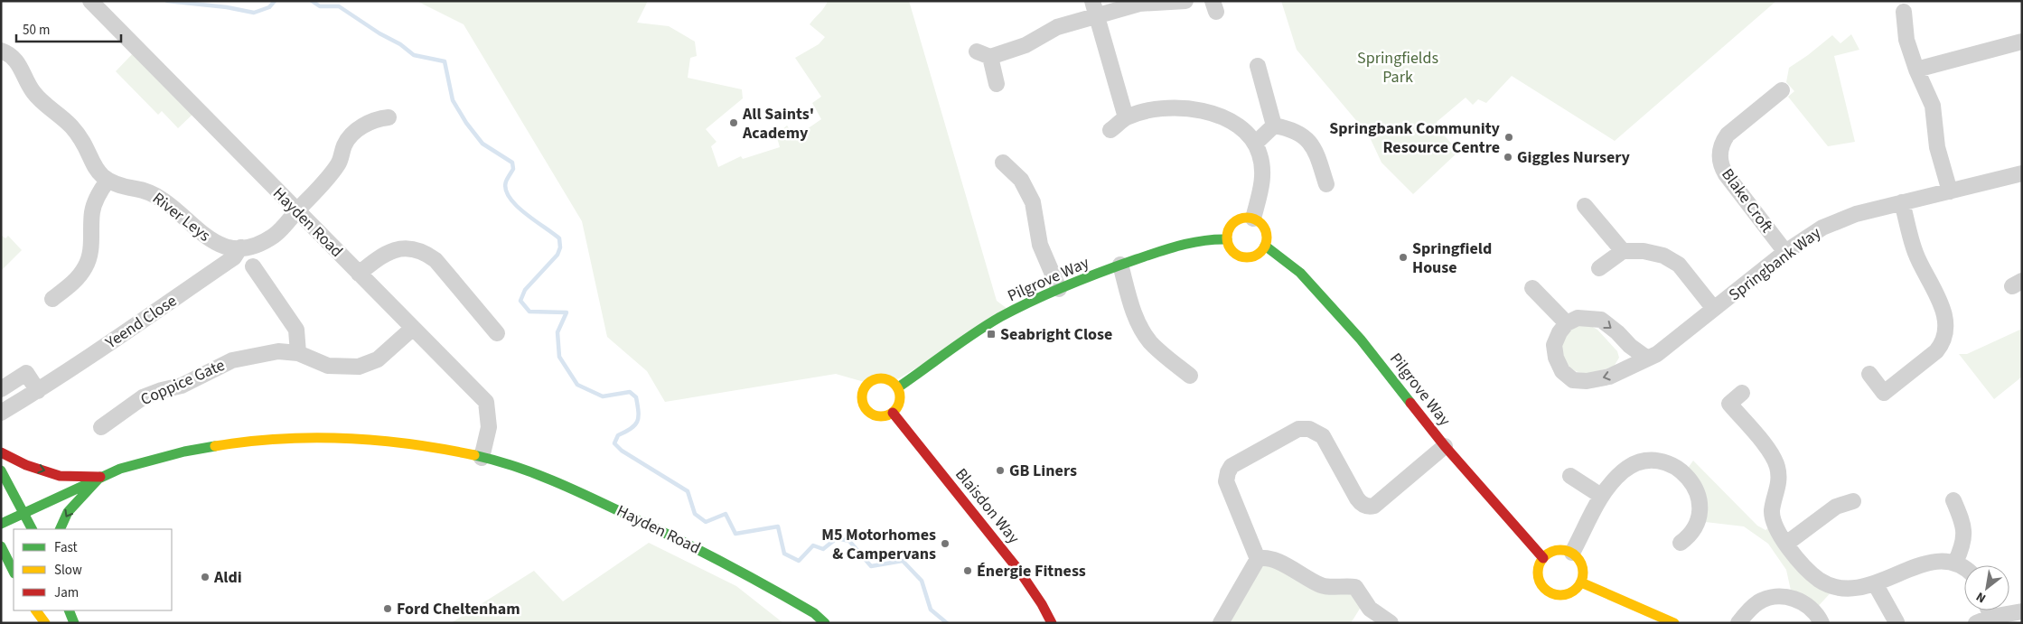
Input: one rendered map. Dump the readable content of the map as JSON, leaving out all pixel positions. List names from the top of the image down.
{
  "streets": {
    "main road": ["Hayden Road", "Pilgrove Way", "Blaisdon Way"],
    "street": [
      "Blake Croft",
      "River Leys",
      "Springbank Way",
      "Yeend Close",
      "Coppice Gate"
    ]
  },
  "crossings": [
    ["Blake Croft", "Springbank Way"],
    ["River Leys", "Hayden Road"],
    ["River Leys", "Yeend Close"],
    ["Hayden Road", "Coppice Gate"],
    ["Pilgrove Way", "Blaisdon Way"]
  ],
  "parks": ["Springfields Park"],
  "places": {
    "other": [
      "All Saints' Academy",
      "Springbank Community Resource Centre",
      "Giggles Nursery",
      "Springfield House",
      "GB Liners",
      "M5 Motorhomes & Campervans",
      "Énergie Fitness",
      "Aldi",
      "Ford Cheltenham"
    ],
    "transit": ["Seabright Close"]
  },
  "legend": ["Fast", "Slow", "Jam"],
  "scale_bar": "50 m",
  "north": "bottom left"
}
